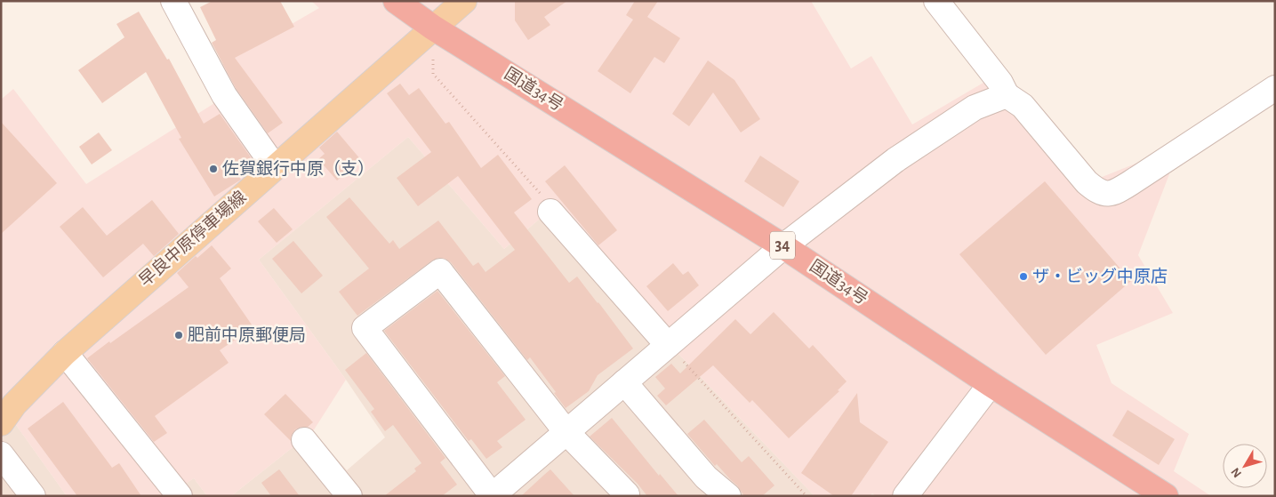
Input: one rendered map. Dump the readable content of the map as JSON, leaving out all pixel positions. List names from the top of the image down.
{
  "streets": {
    "highway": ["国道34号", "34"],
    "main road": ["早良中原停車場線"]
  },
  "crossings": [
    ["国道34号", "早良中原停車場線"]
  ],
  "places": ["佐賀銀行中原（支）", "ザ・ビッグ中原店", "肥前中原郵便局"],
  "north": "bottom left"
}
